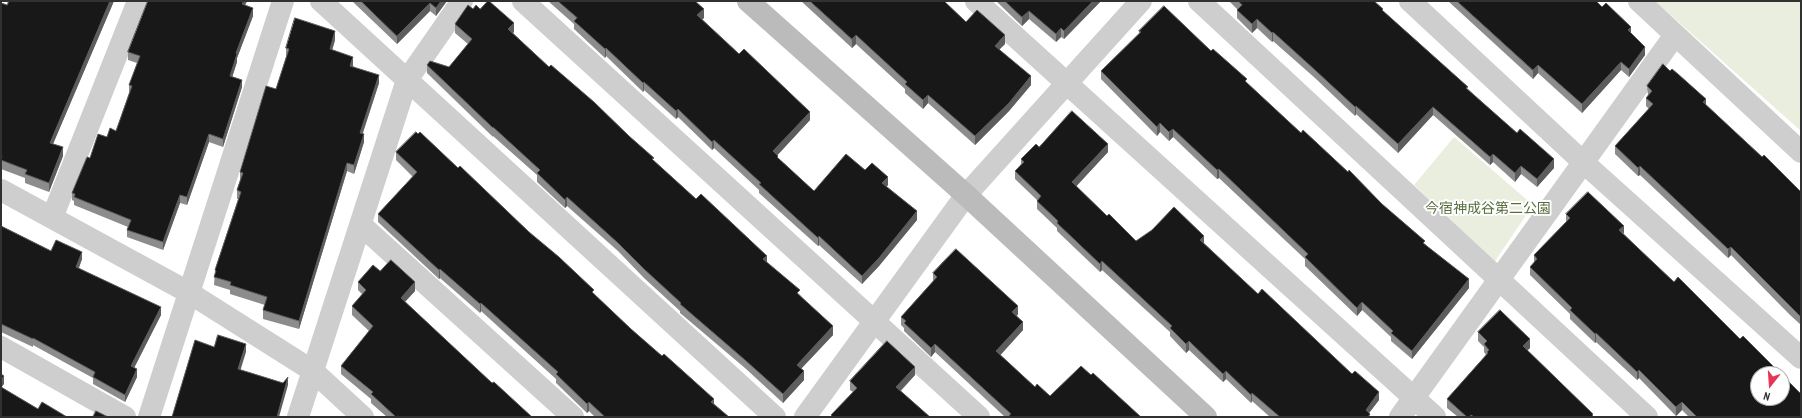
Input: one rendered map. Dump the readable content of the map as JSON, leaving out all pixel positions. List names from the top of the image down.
{
  "parks": ["今宿神成谷第二公園"],
  "north": "bottom"
}
